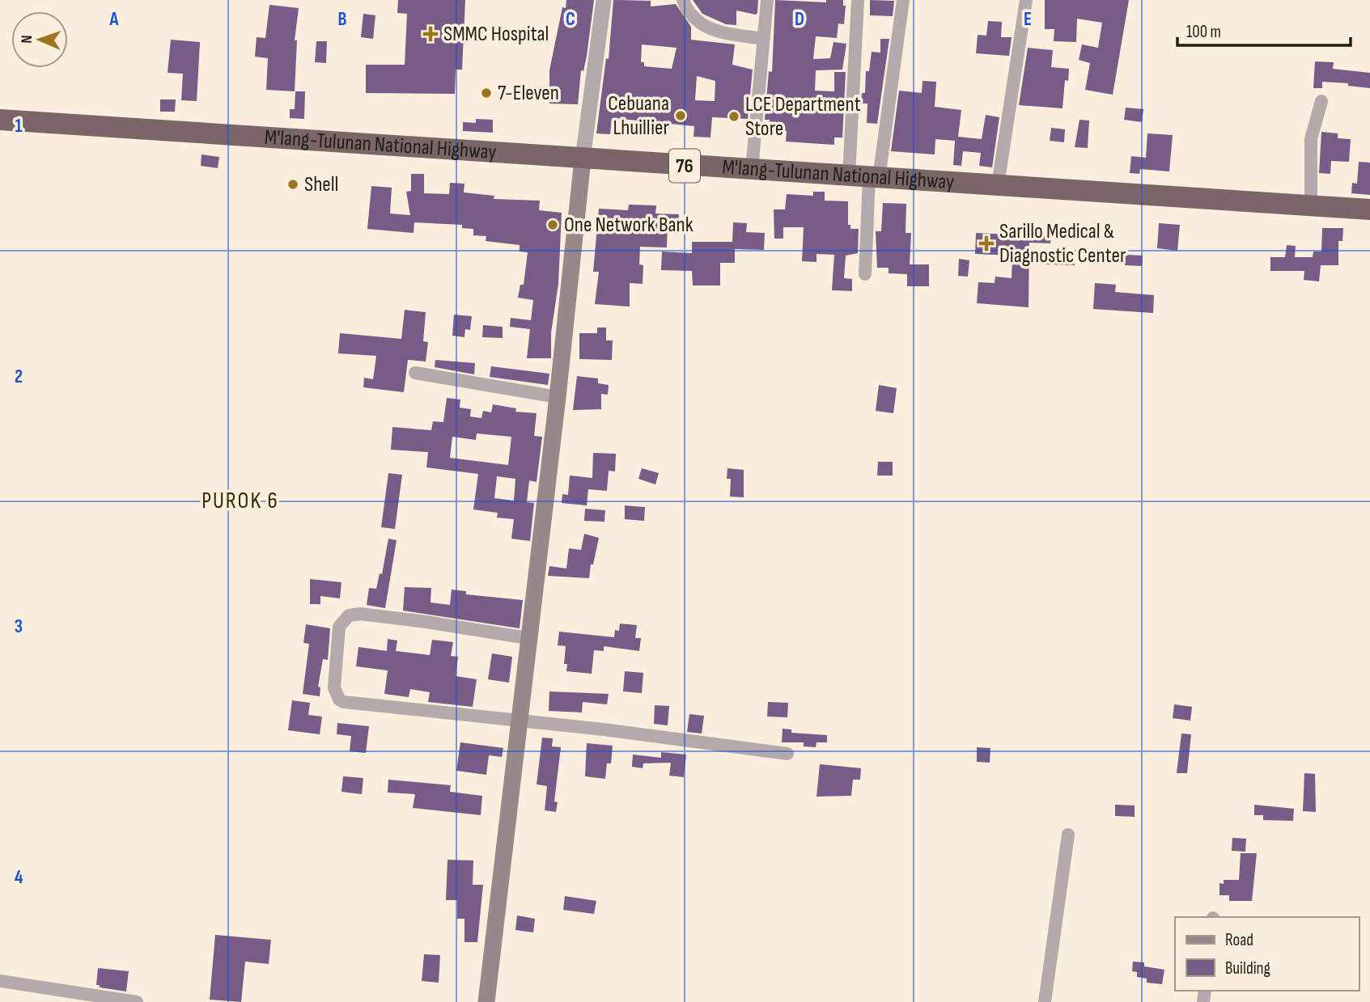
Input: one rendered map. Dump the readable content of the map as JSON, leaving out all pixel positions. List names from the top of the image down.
{
  "streets": {
    "highway": ["M'lang-Tulunan National Highway", "76"]
  },
  "districts": ["PUROK 6"],
  "places": {
    "health": ["SMMC Hospital", "Sarillo Medical & Diagnostic Center"],
    "other": [
      "7-Eleven",
      "Cebuana Lhuillier",
      "LCE Department Store",
      "Shell",
      "One Network Bank"
    ]
  },
  "legend": ["Road", "Building"],
  "scale_bar": "100 m",
  "north": "left",
  "grid": {
    "columns": [
      "A",
      "B",
      "C",
      "D",
      "E"
    ],
    "rows": [
      "1",
      "2",
      "3",
      "4"
    ]
  }
}
